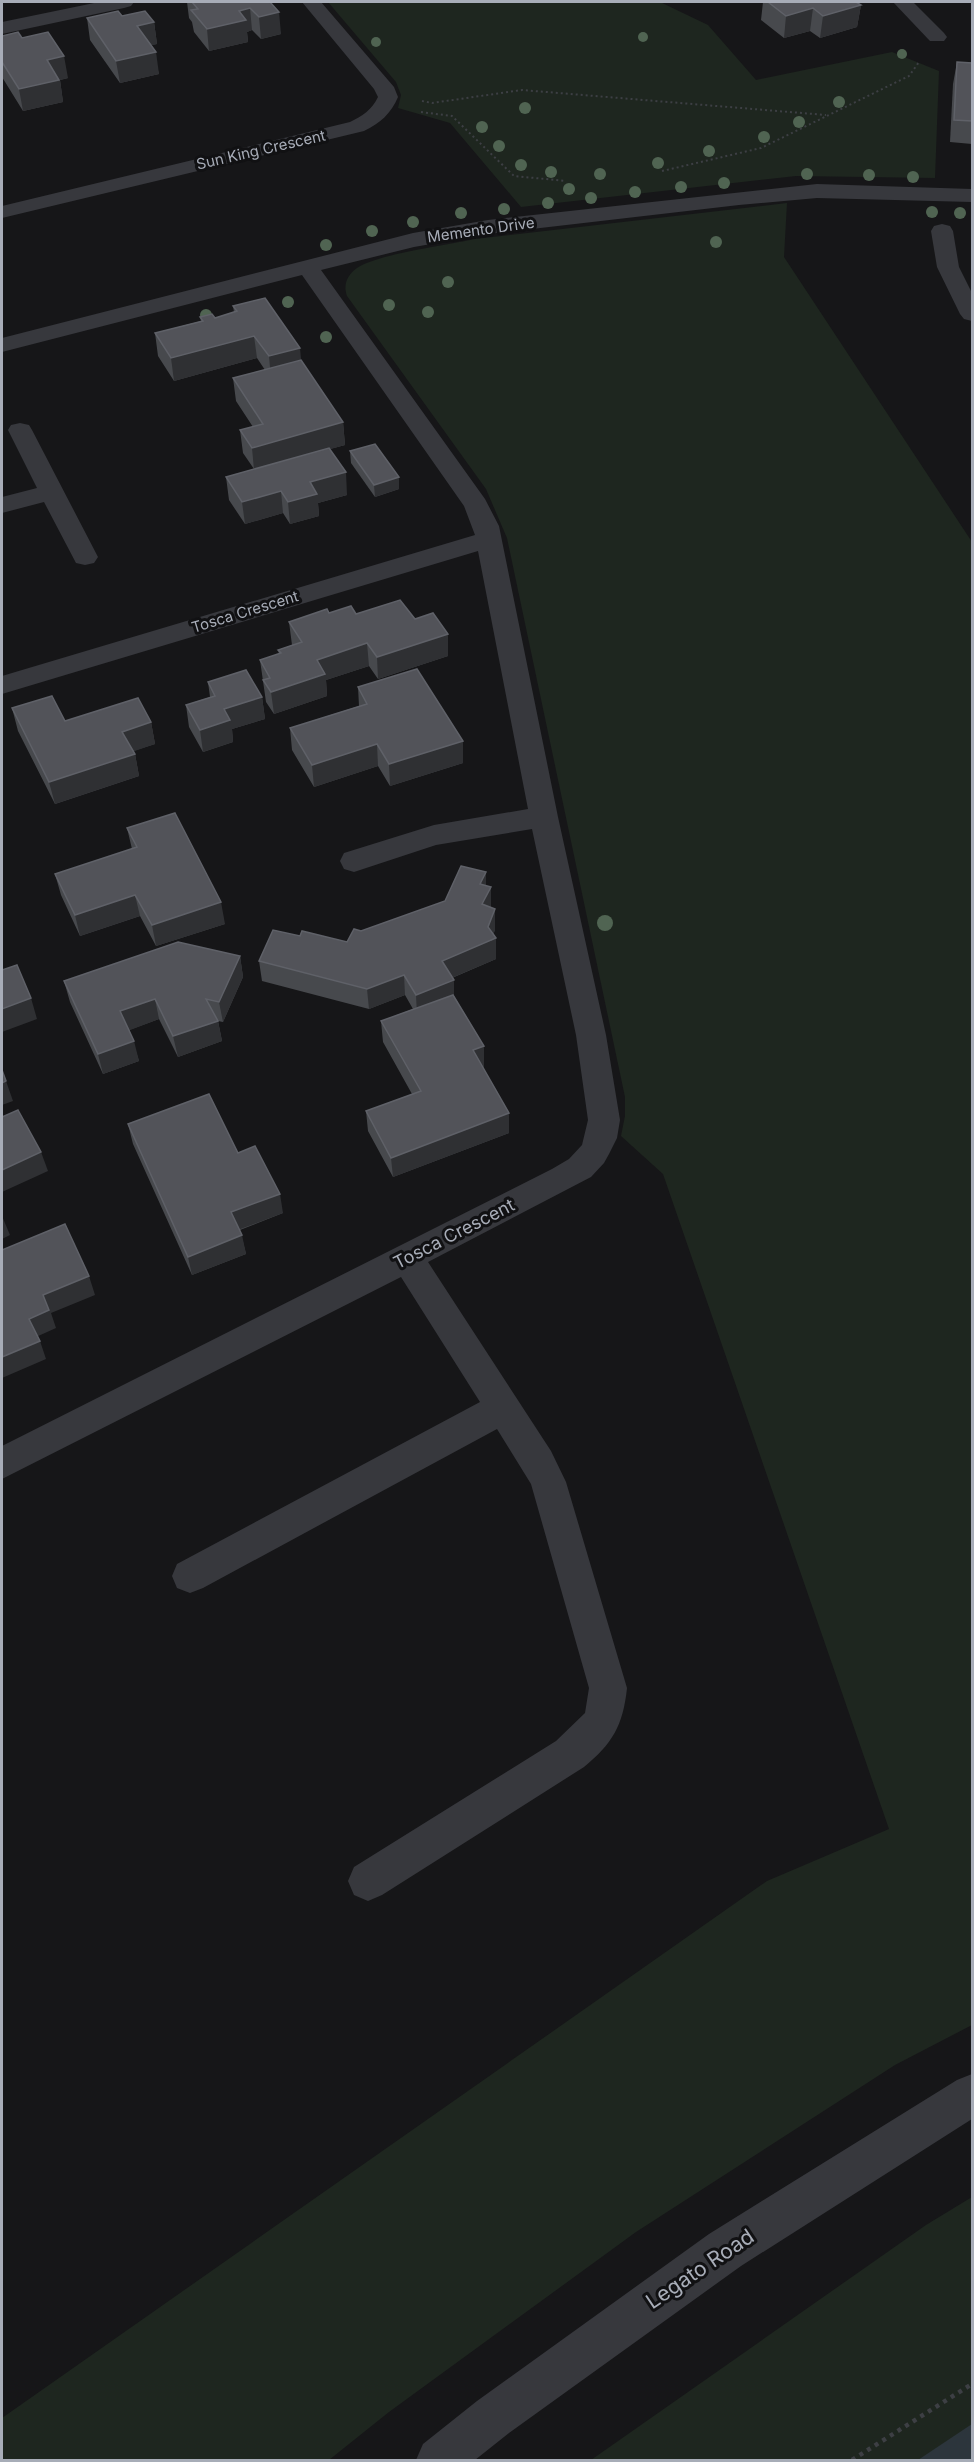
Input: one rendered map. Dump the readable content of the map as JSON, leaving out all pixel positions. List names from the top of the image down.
{
  "streets": {
    "street": [
      "Sun King Crescent",
      "Memento Drive",
      "Tosca Crescent",
      "Legato Road"
    ]
  },
  "crossings": [
    ["Memento Drive", "Tosca Crescent"]
  ]
}
